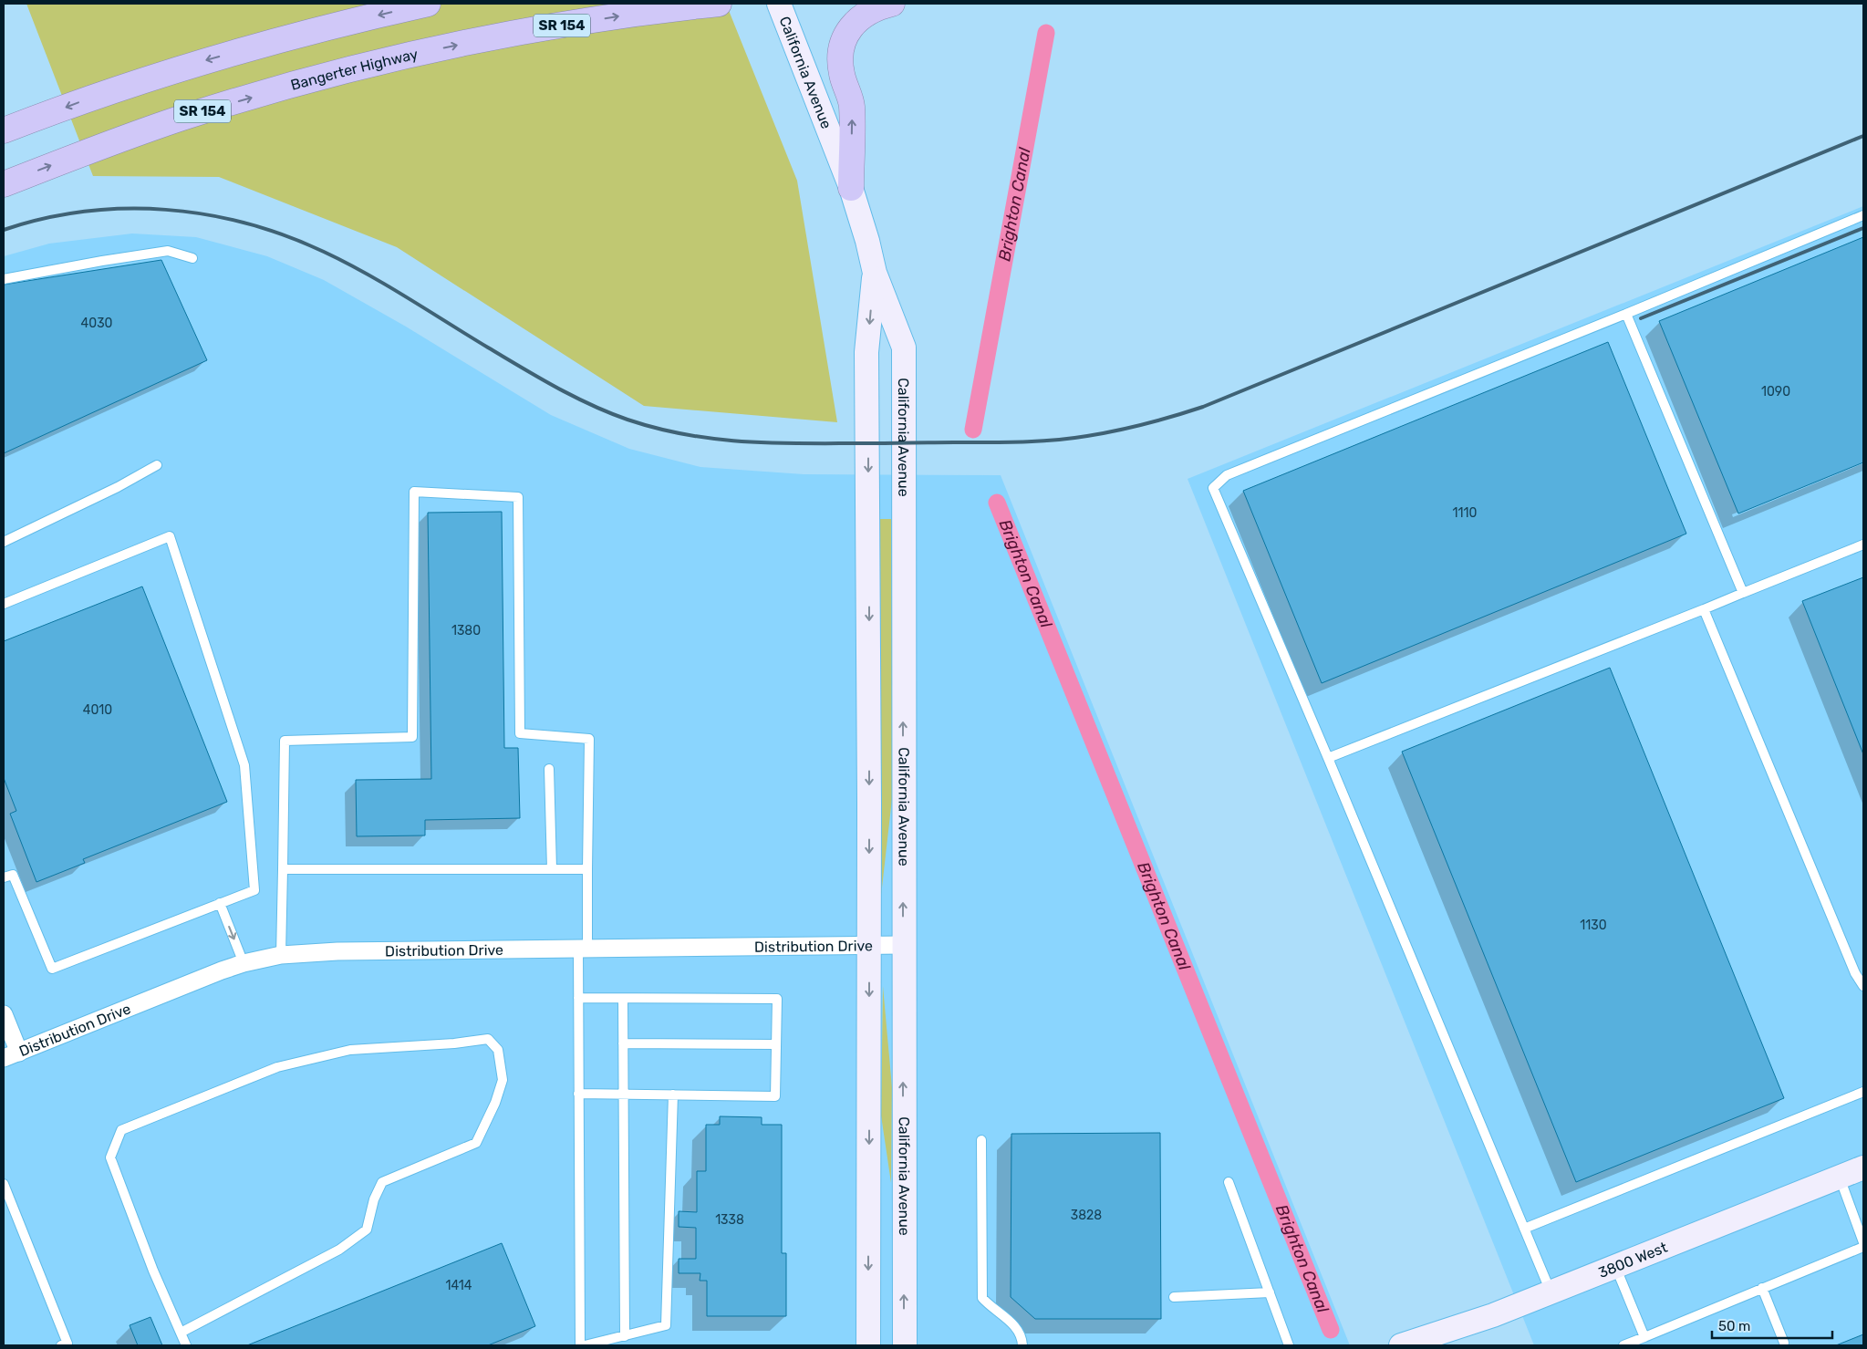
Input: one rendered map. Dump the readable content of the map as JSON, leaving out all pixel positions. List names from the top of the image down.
{
  "streets": {
    "highway": ["SR 154", "Bangerter Highway"],
    "main road": ["California Avenue", "3800 West"],
    "street": ["Distribution Drive"]
  },
  "crossings": [
    ["California Avenue", "Distribution Drive"]
  ],
  "water": ["Brighton Canal"],
  "house_numbers": [
    "4030",
    "1090",
    "1110",
    "1380",
    "4010",
    "1130",
    "3828",
    "1338",
    "1414"
  ],
  "scale_bar": "50 m"
}
